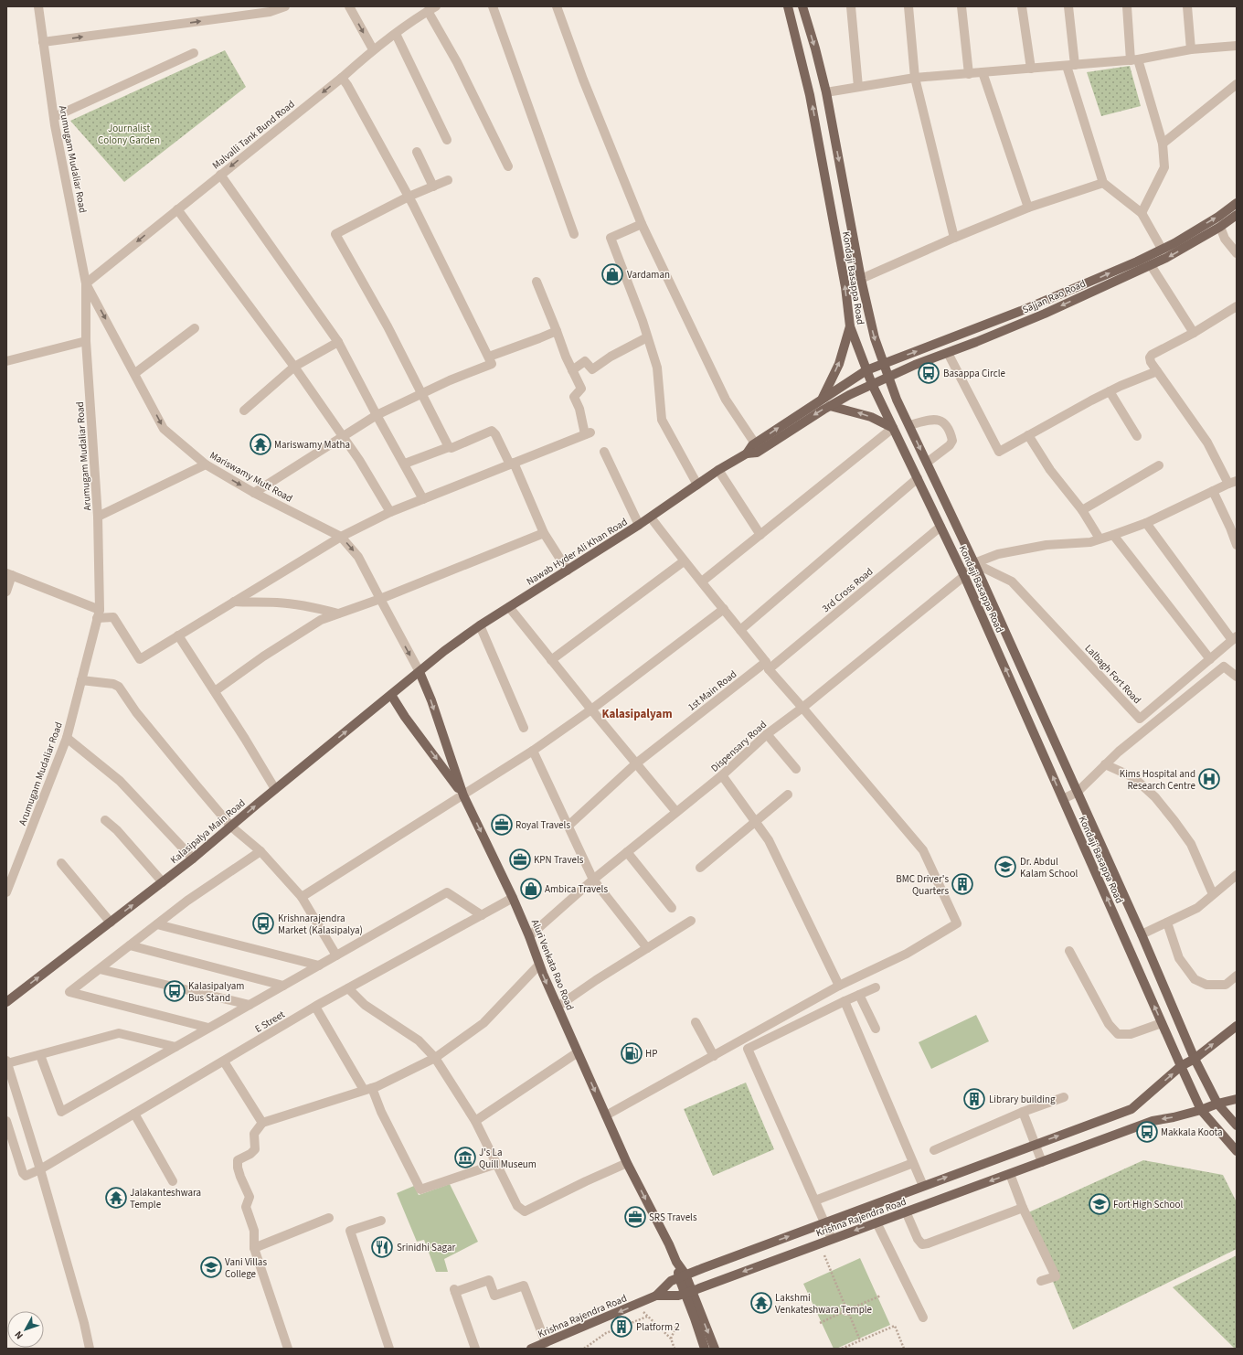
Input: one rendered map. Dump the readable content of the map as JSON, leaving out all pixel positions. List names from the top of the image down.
{
  "streets": {
    "main road": [
      "Kondaji Basappa Road",
      "Sajjan Rao Road",
      "Nawab Hyder Ali Khan Road",
      "Kalasipalya Main Road",
      "Aluri Venkata Rao Road",
      "Krishna Rajendra Road"
    ],
    "street": [
      "Malvalli Tank Bund Road",
      "Arumugam Mudaliar Road",
      "Mariswamy Mutt Road",
      "3rd Cross Road",
      "Lalbagh Fort Road",
      "1st Main Road",
      "Dispensary Road",
      "E Street"
    ]
  },
  "crossings": [
    ["Malvalli Tank Bund Road", "Arumugam Mudaliar Road"],
    ["Malvalli Tank Bund Road", "Mariswamy Mutt Road"],
    ["Arumugam Mudaliar Road", "Mariswamy Mutt Road"],
    ["Kondaji Basappa Road", "Sajjan Rao Road"],
    ["Kondaji Basappa Road", "Nawab Hyder Ali Khan Road"],
    ["Kondaji Basappa Road", "3rd Cross Road"],
    ["Kondaji Basappa Road", "Lalbagh Fort Road"],
    ["Kondaji Basappa Road", "Dispensary Road"],
    ["Kondaji Basappa Road", "Krishna Rajendra Road"],
    ["Sajjan Rao Road", "Nawab Hyder Ali Khan Road"],
    ["Mariswamy Mutt Road", "Nawab Hyder Ali Khan Road"],
    ["Mariswamy Mutt Road", "Kalasipalya Main Road"],
    ["Mariswamy Mutt Road", "Aluri Venkata Rao Road"],
    ["Nawab Hyder Ali Khan Road", "Kalasipalya Main Road"],
    ["Nawab Hyder Ali Khan Road", "Aluri Venkata Rao Road"],
    ["3rd Cross Road", "1st Main Road"],
    ["Lalbagh Fort Road", "Dispensary Road"],
    ["Dispensary Road", "Aluri Venkata Rao Road"],
    ["Kalasipalya Main Road", "Aluri Venkata Rao Road"],
    ["Aluri Venkata Rao Road", "E Street"],
    ["Aluri Venkata Rao Road", "Krishna Rajendra Road"]
  ],
  "one_way": [
    "Malvalli Tank Bund Road",
    "Sajjan Rao Road",
    "Mariswamy Mutt Road",
    "Kalasipalya Main Road"
  ],
  "districts": ["Kalasipalyam"],
  "parks": ["Journalist Colony Garden"],
  "places": {
    "shop": ["Vardaman", "Ambica Travels"],
    "bus stop": [
      "Basappa Circle",
      "Krishnarajendra Market (Kalasipalya)",
      "Kalasipalyam Bus Stand",
      "Makkala Koota"
    ],
    "temple": ["Mariswamy Matha", "Jalakanteshwara Temple", "Lakshmi Venkateshwara Temple"],
    "hospital": ["Kims Hospital and Research Centre"],
    "office": ["Royal Travels", "KPN Travels", "SRS Travels"],
    "school or university": ["Dr. Abdul Kalam School", "Fort High School", "Vani Villas College"],
    "building": ["BMC Driver's Quarters", "Library building", "Platform 2"],
    "fuel station": ["HP"],
    "museum": ["J's La Quill Museum"],
    "restaurant": ["Srinidhi Sagar"]
  },
  "north": "bottom left"
}
